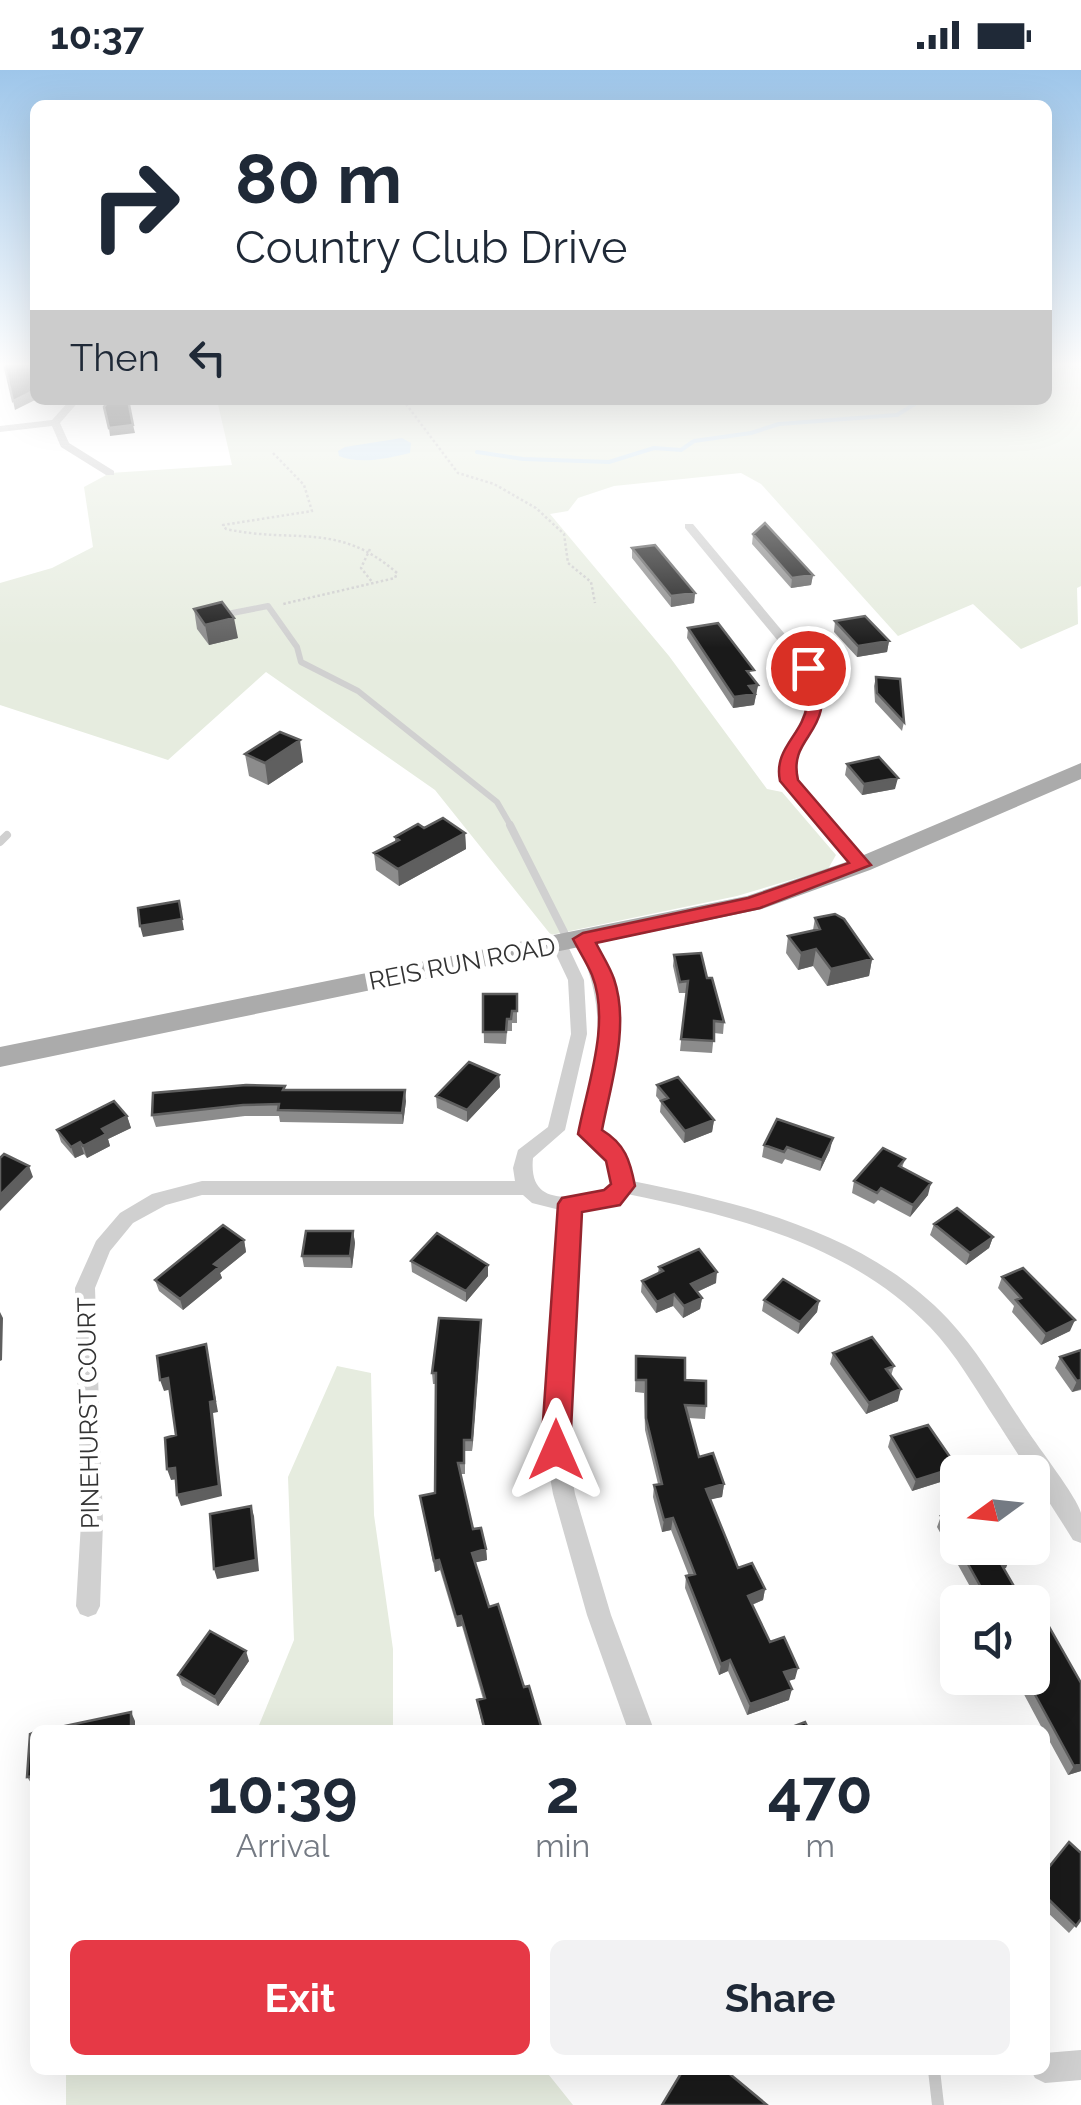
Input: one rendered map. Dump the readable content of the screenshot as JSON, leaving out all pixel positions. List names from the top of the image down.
{
  "streets": {
    "main road": ["REIS RUN ROAD"],
    "street": ["PINEHURST COURT"]
  },
  "north": "left",
  "page": {
    "status": "10:37",
    "turn": ["80 m", "Country Club Drive"],
    "then": "Then",
    "eta": [
      "10:39",
      "Arrival",
      "2",
      "min",
      "470",
      "m"
    ],
    "buttons": ["Exit", "Share"]
  }
}
